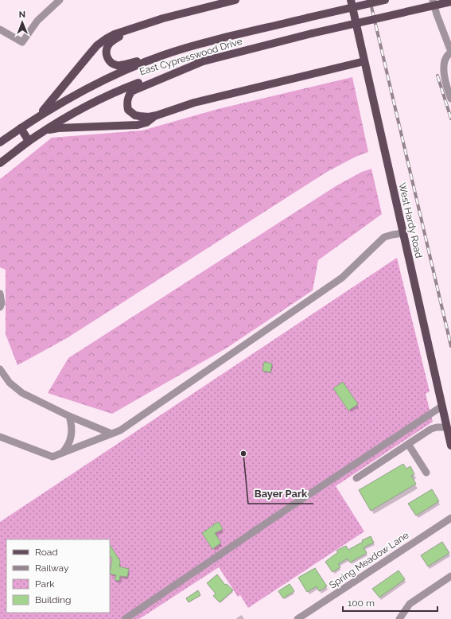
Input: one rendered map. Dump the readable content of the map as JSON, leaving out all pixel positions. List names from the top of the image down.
{
  "streets": {
    "main road": ["East Cypresswood Drive", "West Hardy Road"],
    "street": ["Spring Meadow Lane"]
  },
  "places": ["Bayer Park"],
  "legend": [
    "Road",
    "Railway",
    "Park",
    "Building"
  ],
  "scale_bar": "100 m",
  "north": "top"
}
